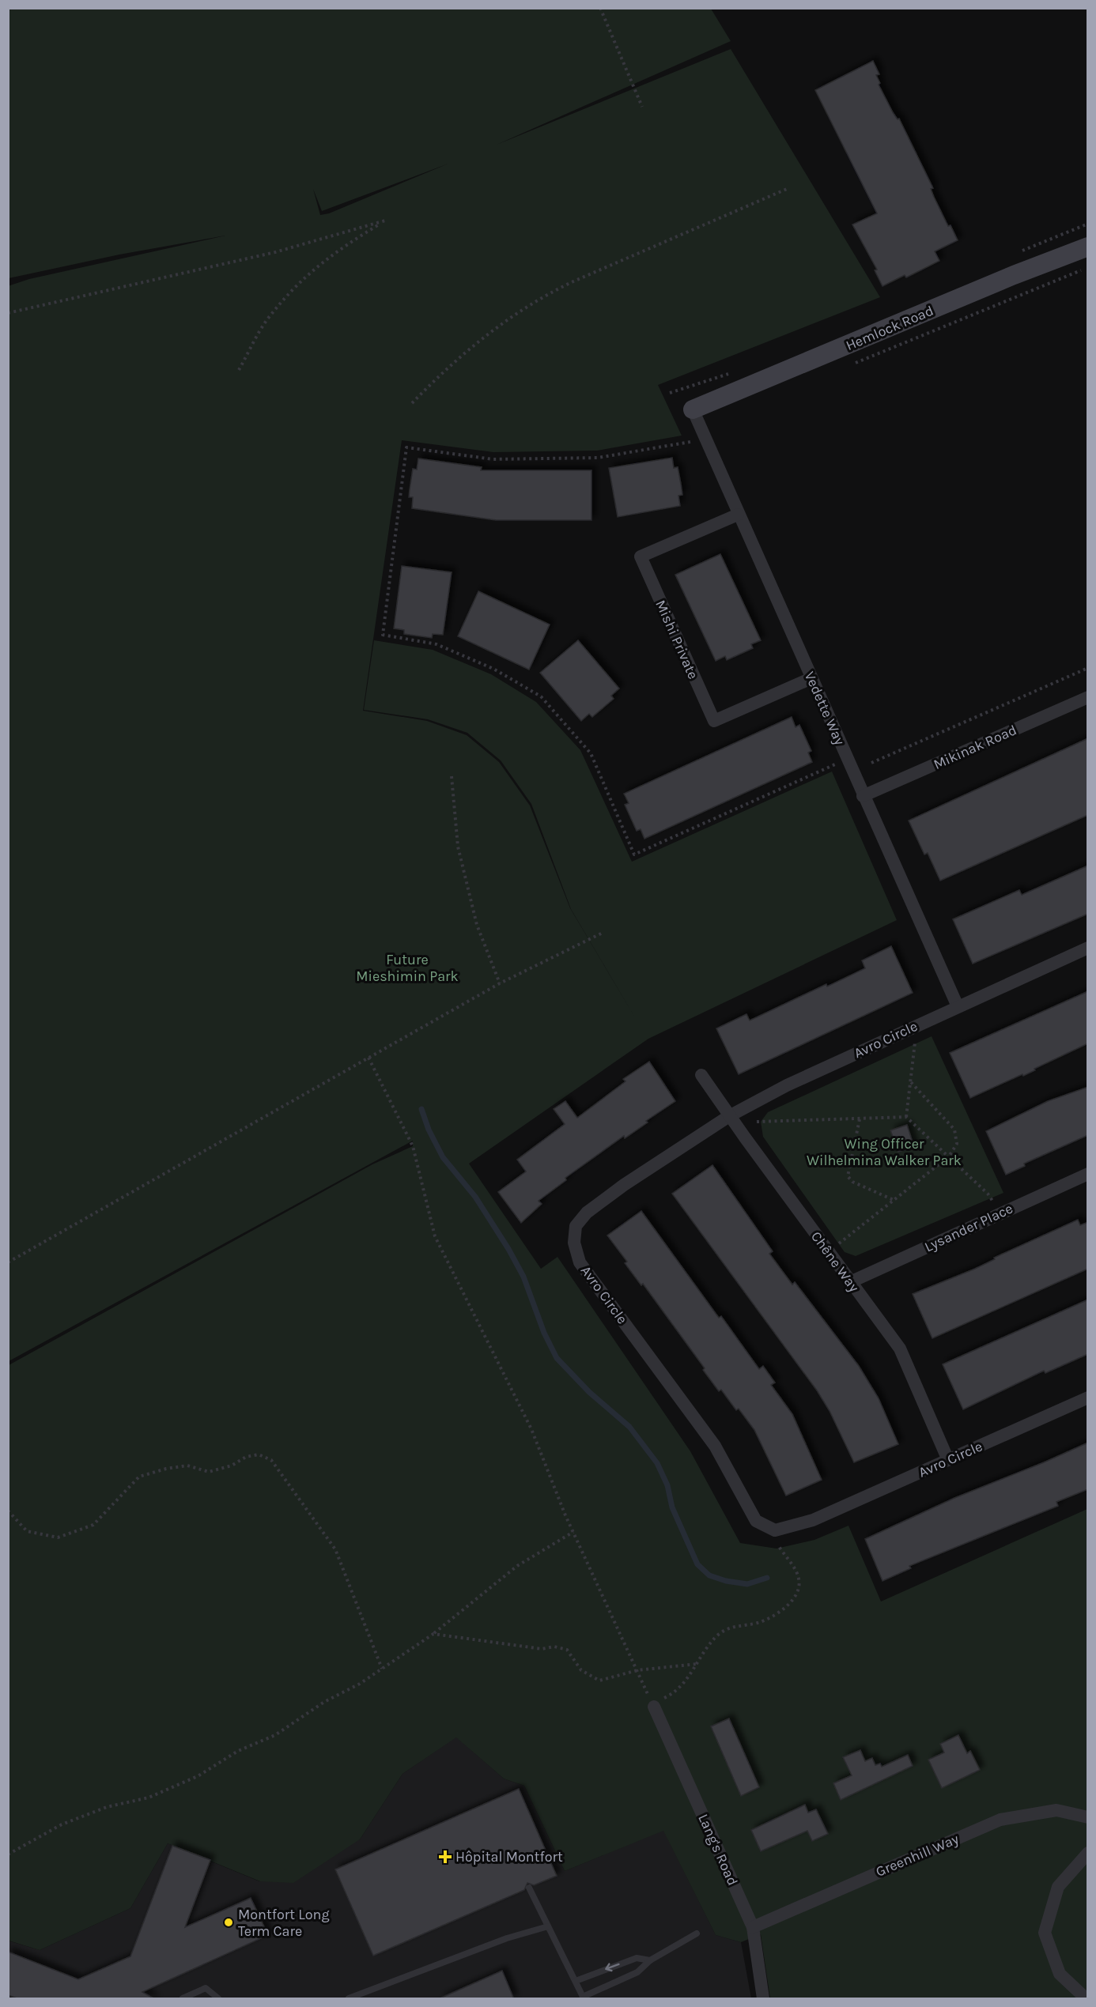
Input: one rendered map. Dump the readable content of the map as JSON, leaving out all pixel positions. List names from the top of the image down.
{
  "streets": {
    "street": [
      "Hemlock Road",
      "Mishi Private",
      "Vedette Way",
      "Mikinak Road",
      "Avro Circle",
      "Lysander Place",
      "Chêne Way",
      "Lang's Road",
      "Greenhill Way"
    ]
  },
  "crossings": [
    ["Hemlock Road", "Vedette Way"],
    ["Mishi Private", "Vedette Way"],
    ["Vedette Way", "Mikinak Road"],
    ["Vedette Way", "Avro Circle"],
    ["Avro Circle", "Chêne Way"],
    ["Lysander Place", "Chêne Way"],
    ["Lang's Road", "Greenhill Way"]
  ],
  "parks": ["Future Mieshimin Park", "Wing Officer Wilhelmina Walker Park"],
  "places": {
    "health": ["Hôpital Montfort"],
    "other": ["Montfort Long Term Care"]
  }
}
